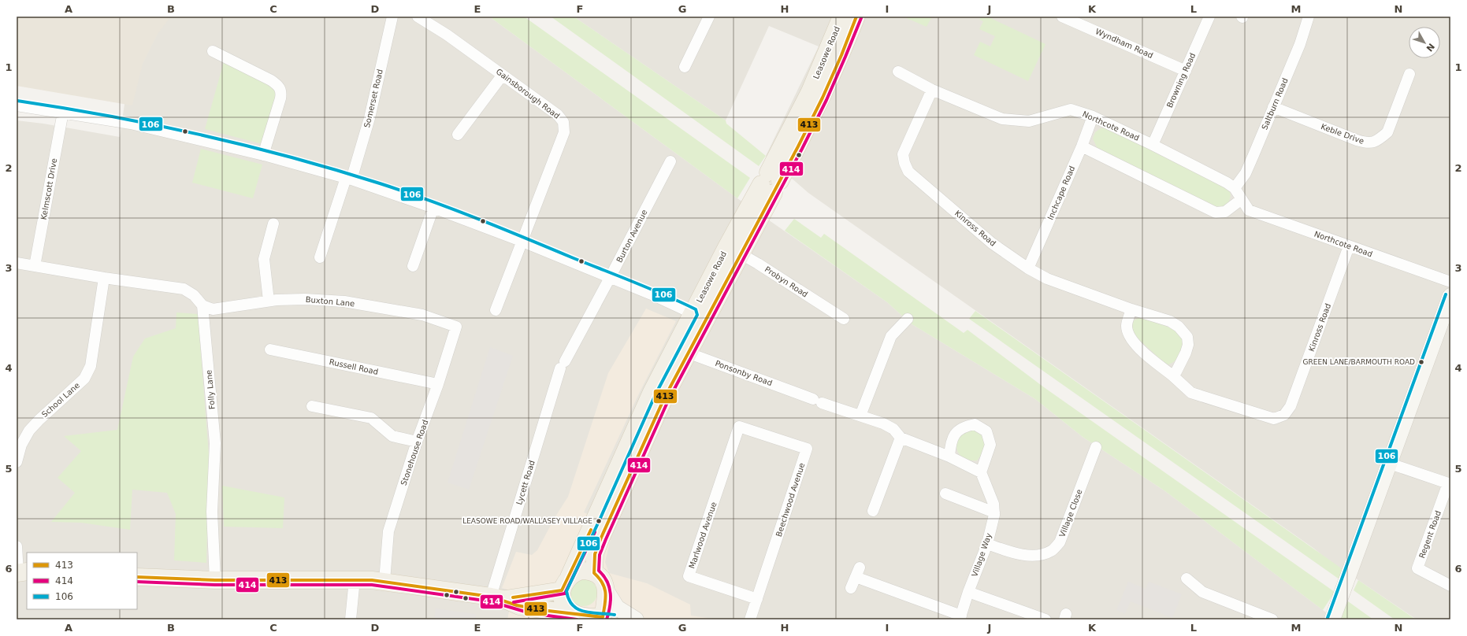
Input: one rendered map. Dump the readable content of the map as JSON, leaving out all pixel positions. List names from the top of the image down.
{
  "streets": {
    "main road": ["Leasowe Road"],
    "street": [
      "Wyndham Road",
      "Browning Road",
      "Gainsborough Road",
      "Somerset Road",
      "Saltburn Road",
      "Northcote Road",
      "Keble Drive",
      "Kelmscott Drive",
      "Inchcape Road",
      "Kinross Road",
      "Burton Avenue",
      "Probyn Road",
      "Buxton Lane",
      "Russell Road",
      "Ponsonby Road",
      "Folly Lane",
      "School Lane",
      "Stonehouse Road",
      "Lycett Road",
      "Beechwood Avenue",
      "Village Close",
      "Regent Road",
      "Marlwood Avenue",
      "Village Way"
    ]
  },
  "crossings": [
    ["Wyndham Road", "Browning Road"],
    ["Leasowe Road", "Probyn Road"],
    ["Leasowe Road", "Ponsonby Road"],
    ["Browning Road", "Northcote Road"],
    ["Saltburn Road", "Northcote Road"],
    ["Saltburn Road", "Keble Drive"],
    ["Northcote Road", "Inchcape Road"],
    ["Northcote Road", "Kinross Road"],
    ["Inchcape Road", "Kinross Road"],
    ["Burton Avenue", "Lycett Road"],
    ["Buxton Lane", "Folly Lane"],
    ["Buxton Lane", "Stonehouse Road"],
    ["Russell Road", "Stonehouse Road"],
    ["Beechwood Avenue", "Marlwood Avenue"],
    ["Village Close", "Village Way"]
  ],
  "places": ["GREEN LANE/BARMOUTH ROAD", "LEASOWE ROAD/WALLASEY VILLAGE"],
  "lines": ["transit line 413", "transit line 414", "transit line 106"],
  "legend": ["413", "414", "106"],
  "north": "bottom right",
  "grid": {
    "columns": [
      "A",
      "B",
      "C",
      "D",
      "E",
      "F",
      "G",
      "H",
      "I",
      "J",
      "K",
      "L",
      "M",
      "N"
    ],
    "rows": [
      "1",
      "2",
      "3",
      "4",
      "5",
      "6"
    ]
  }
}
